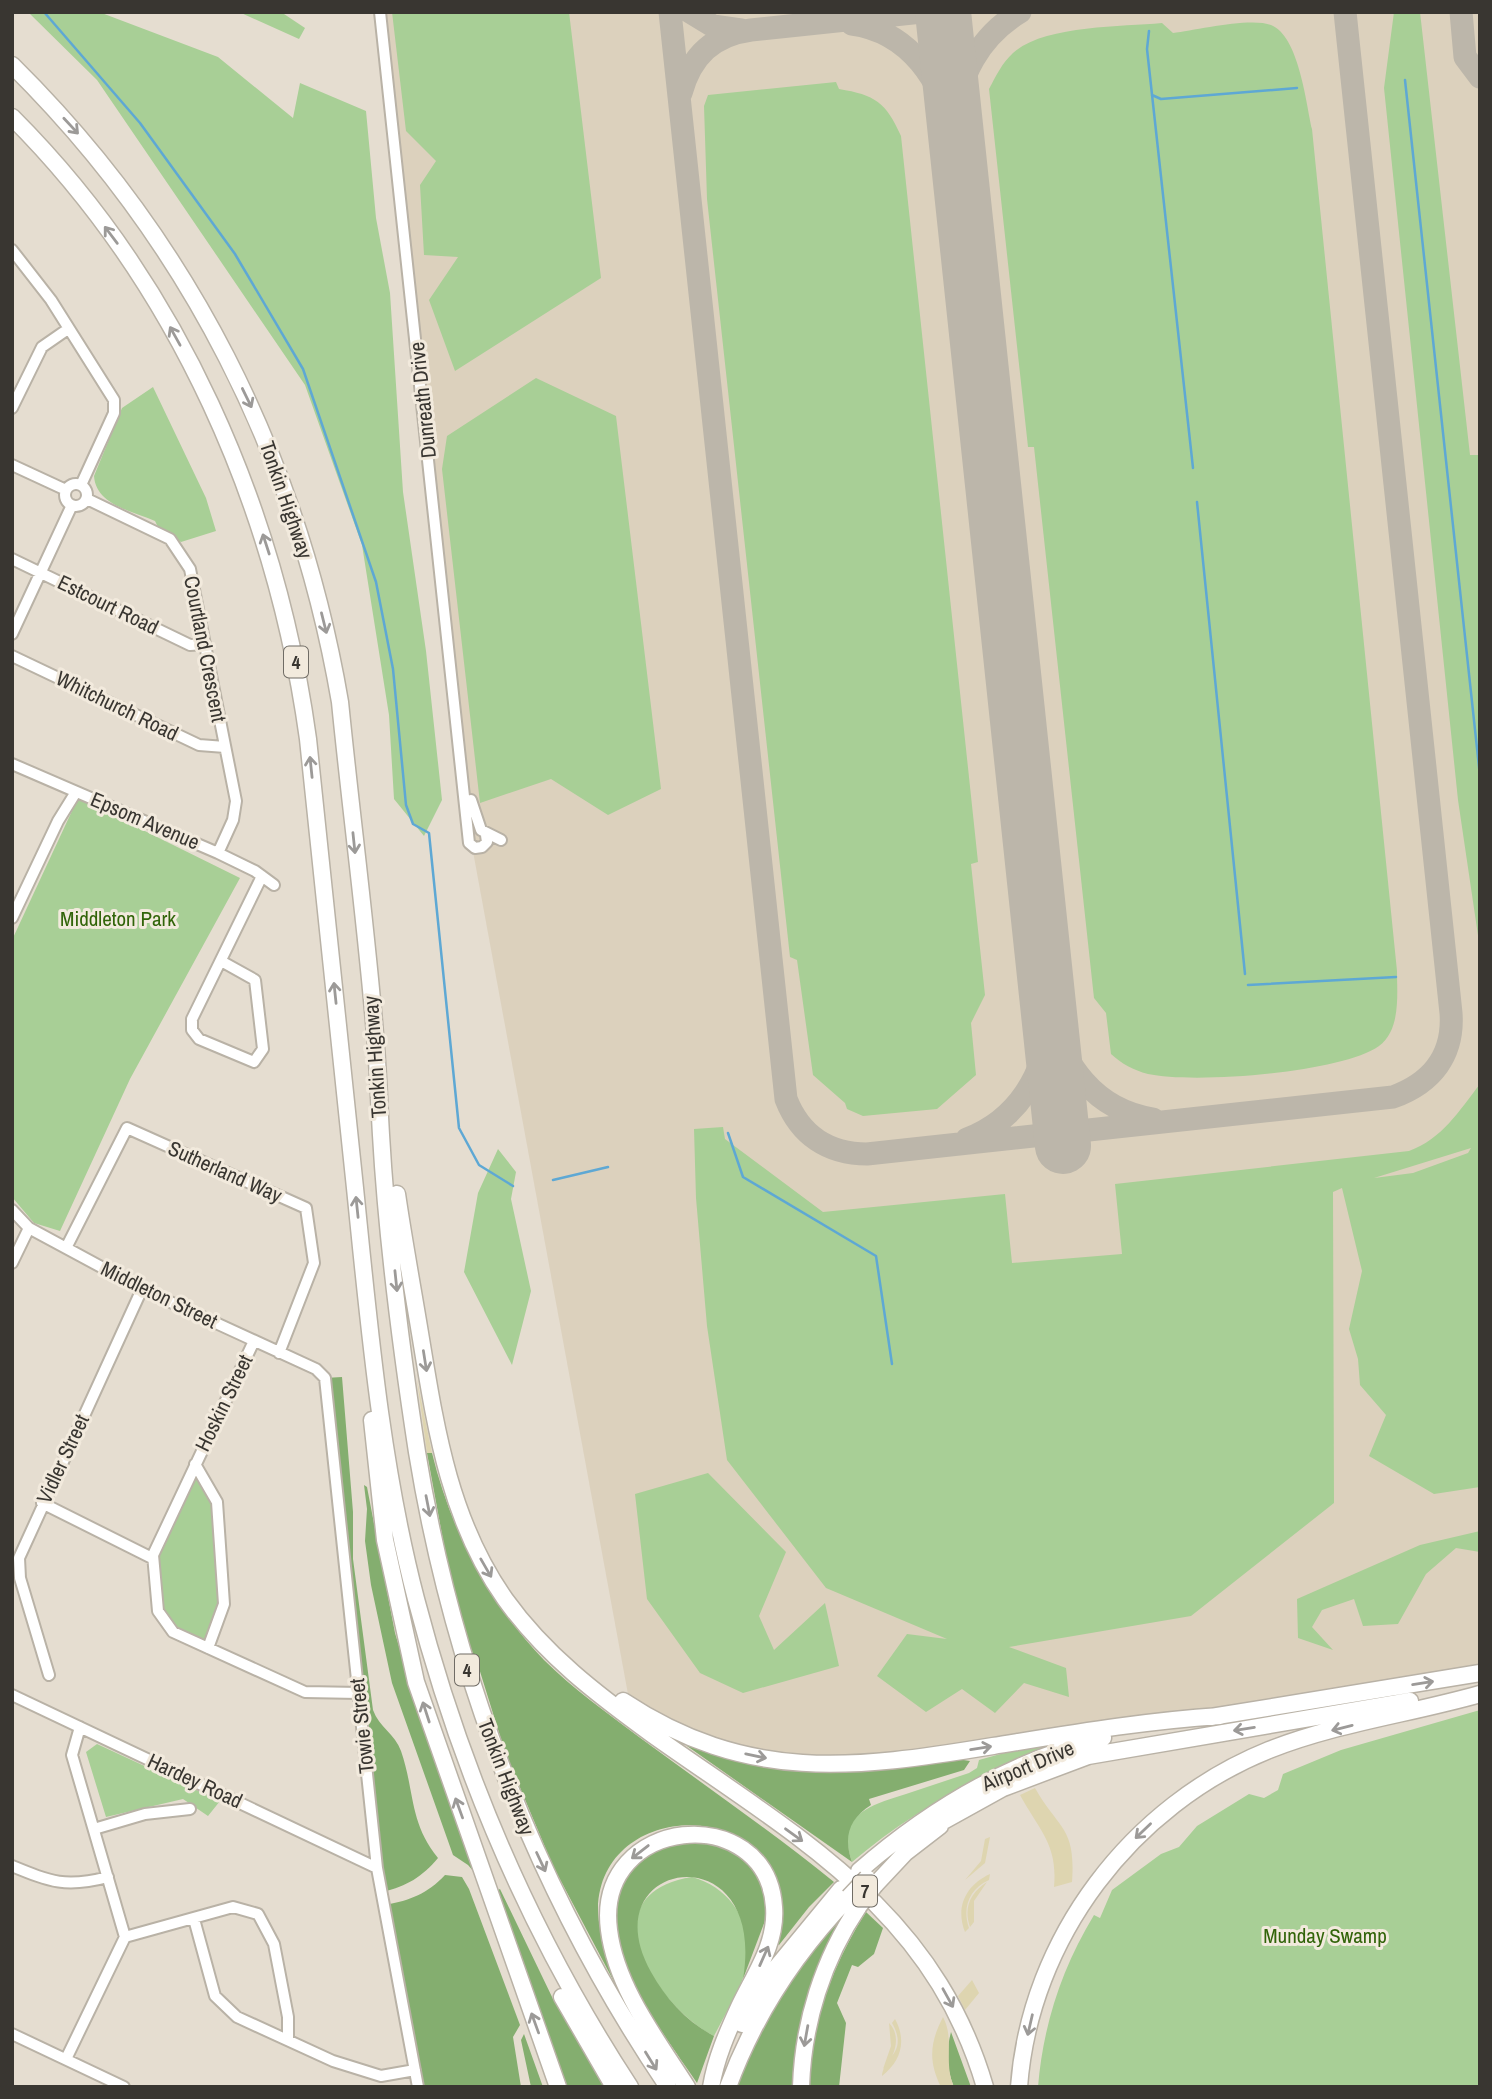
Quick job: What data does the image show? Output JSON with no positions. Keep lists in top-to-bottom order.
{
  "streets": {
    "highway": [
      "Tonkin Highway",
      "4",
      "Airport Drive",
      "7"
    ],
    "street": [
      "Dunreath Drive",
      "Estcourt Road",
      "Courtland Crescent",
      "Whitchurch Road",
      "Epsom Avenue",
      "Sutherland Way",
      "Middleton Street",
      "Hoskin Street",
      "Vidler Street",
      "Towie Street",
      "Hardey Road"
    ]
  },
  "crossings": [
    ["Estcourt Road", "Courtland Crescent"],
    ["Courtland Crescent", "Whitchurch Road"],
    ["Courtland Crescent", "Epsom Avenue"],
    ["Sutherland Way", "Middleton Street"],
    ["Middleton Street", "Hoskin Street"],
    ["Middleton Street", "Vidler Street"],
    ["Middleton Street", "Towie Street"],
    ["Towie Street", "Hardey Road"]
  ],
  "parks": ["Middleton Park", "Munday Swamp"]
}
